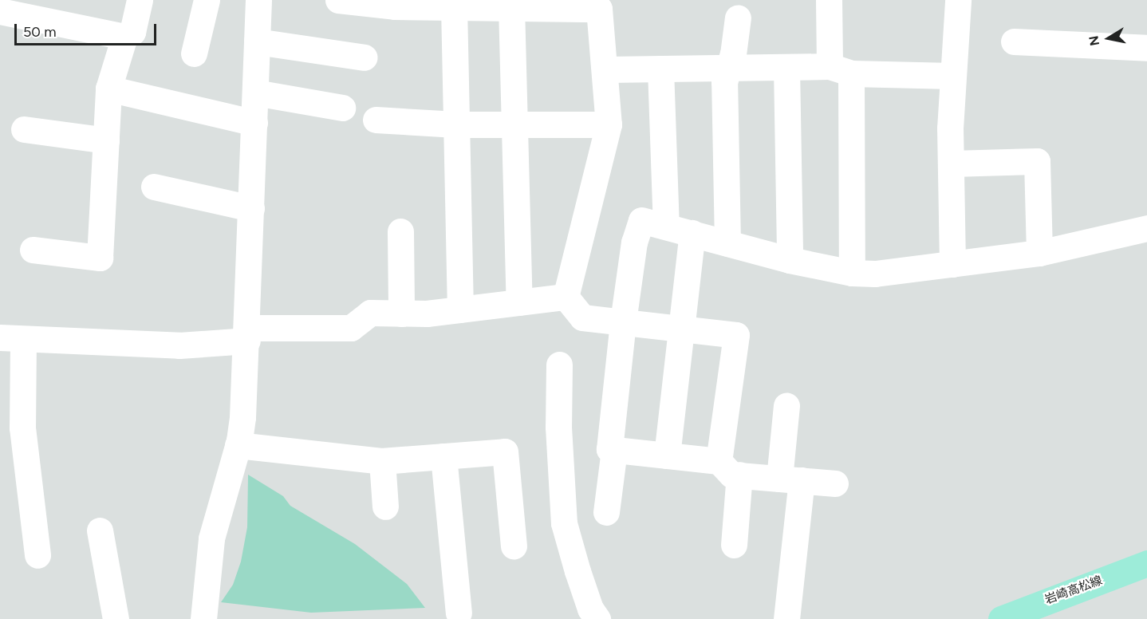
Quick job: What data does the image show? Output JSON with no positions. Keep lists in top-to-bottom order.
{
  "streets": {
    "main road": ["岩崎高松線"]
  },
  "scale_bar": "50 m",
  "north": "left"
}
